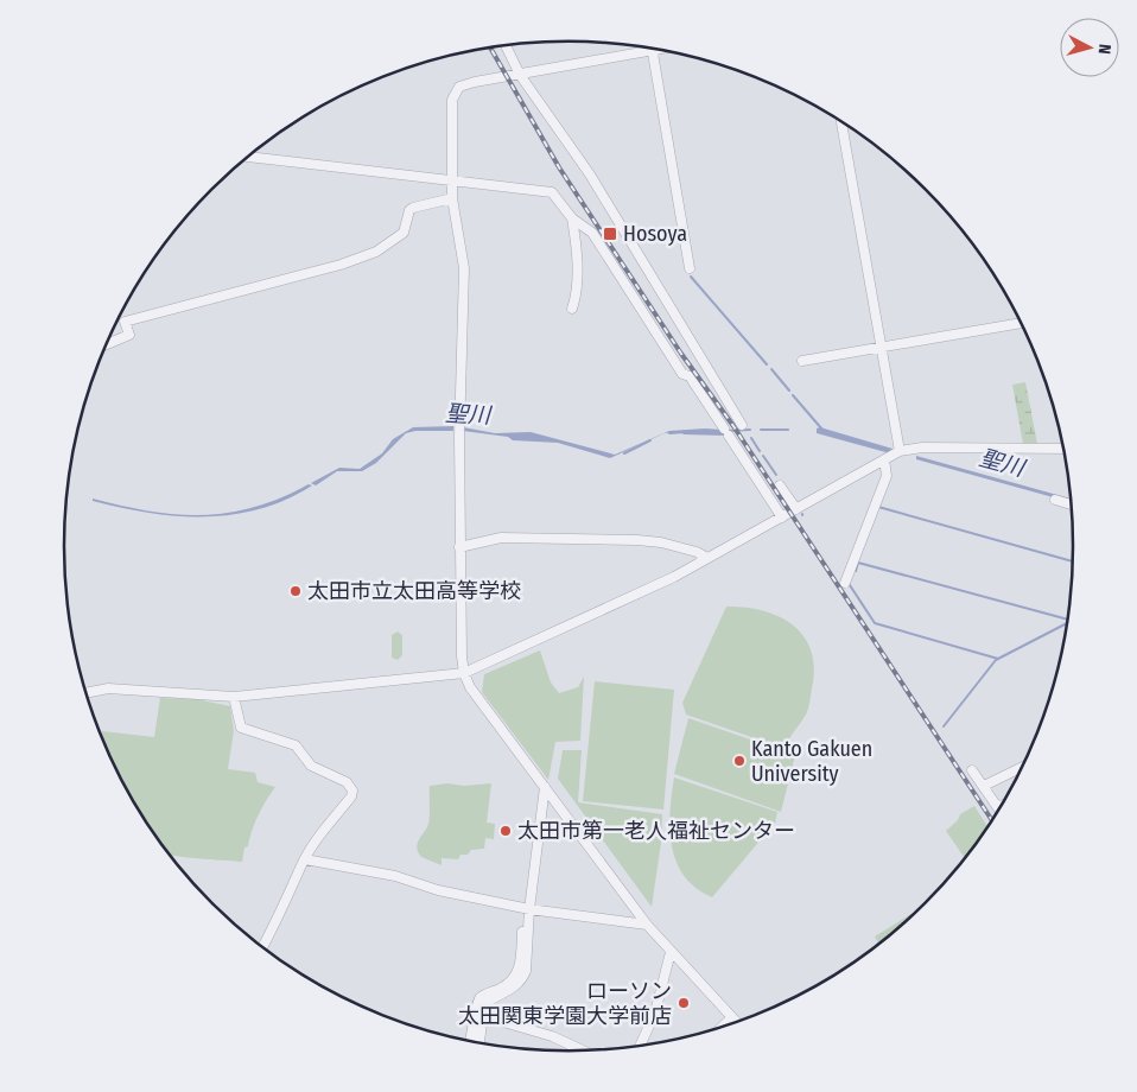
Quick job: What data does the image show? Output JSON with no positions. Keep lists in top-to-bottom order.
{
  "water": ["聖川"],
  "places": {
    "transit": ["Hosoya"],
    "other": [
      "太田市立太田高等学校",
      "Kanto Gakuen University",
      "太田市第一老人福祉センター",
      "ローソン 太田関東学園大学前店"
    ]
  },
  "north": "right"
}
